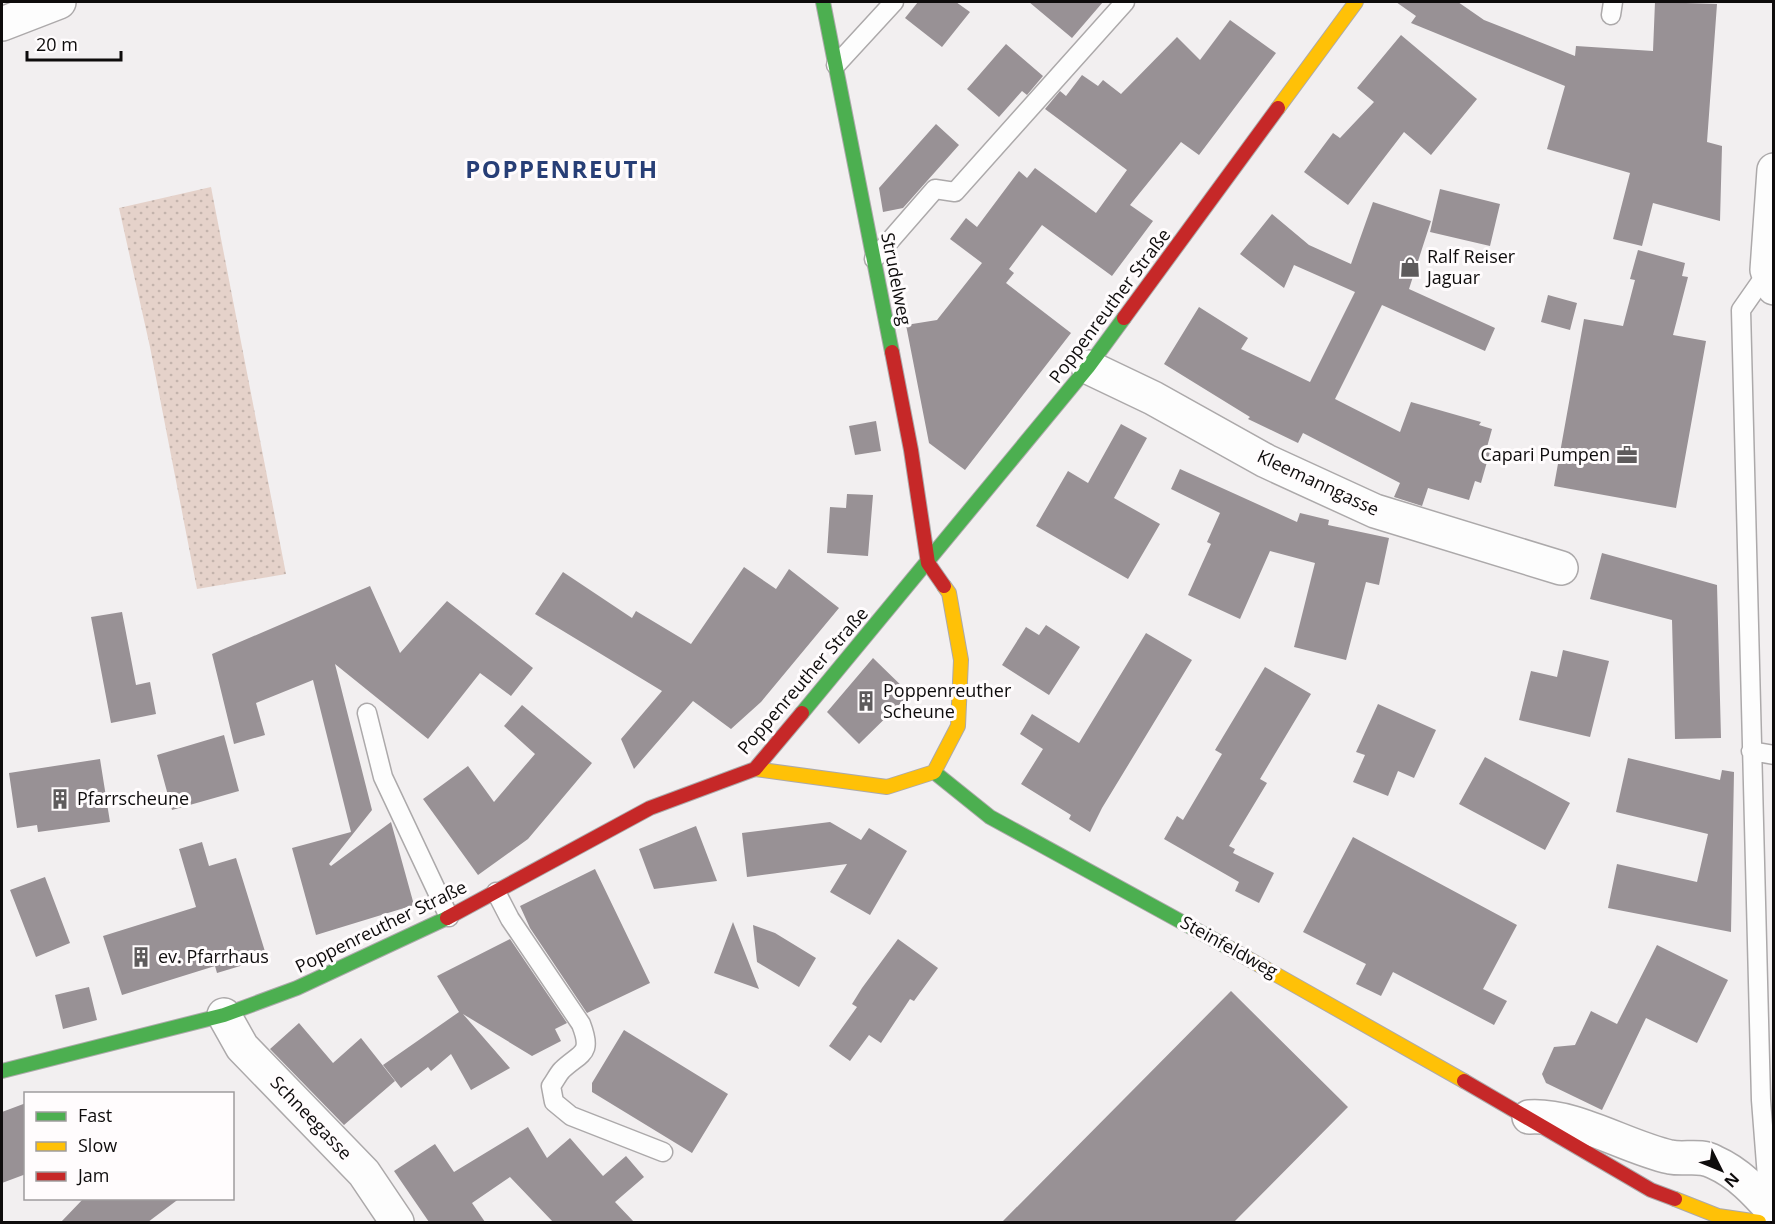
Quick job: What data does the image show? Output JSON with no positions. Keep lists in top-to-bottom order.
{
  "streets": {
    "street": [
      "Strudelweg",
      "Poppenreuther Straße",
      "Kleemanngasse",
      "Steinfeldweg",
      "Schneegasse"
    ]
  },
  "crossings": [
    ["Strudelweg", "Poppenreuther Straße"],
    ["Poppenreuther Straße", "Kleemanngasse"],
    ["Poppenreuther Straße", "Schneegasse"]
  ],
  "districts": ["POPPENREUTH"],
  "places": {
    "shop": ["Ralf Reiser Jaguar"],
    "office": ["Capari Pumpen"],
    "building": ["Poppenreuther Scheune", "Pfarrscheune", "ev. Pfarrhaus"]
  },
  "legend": ["Fast", "Slow", "Jam"],
  "scale_bar": "20 m",
  "north": "bottom right"
}
